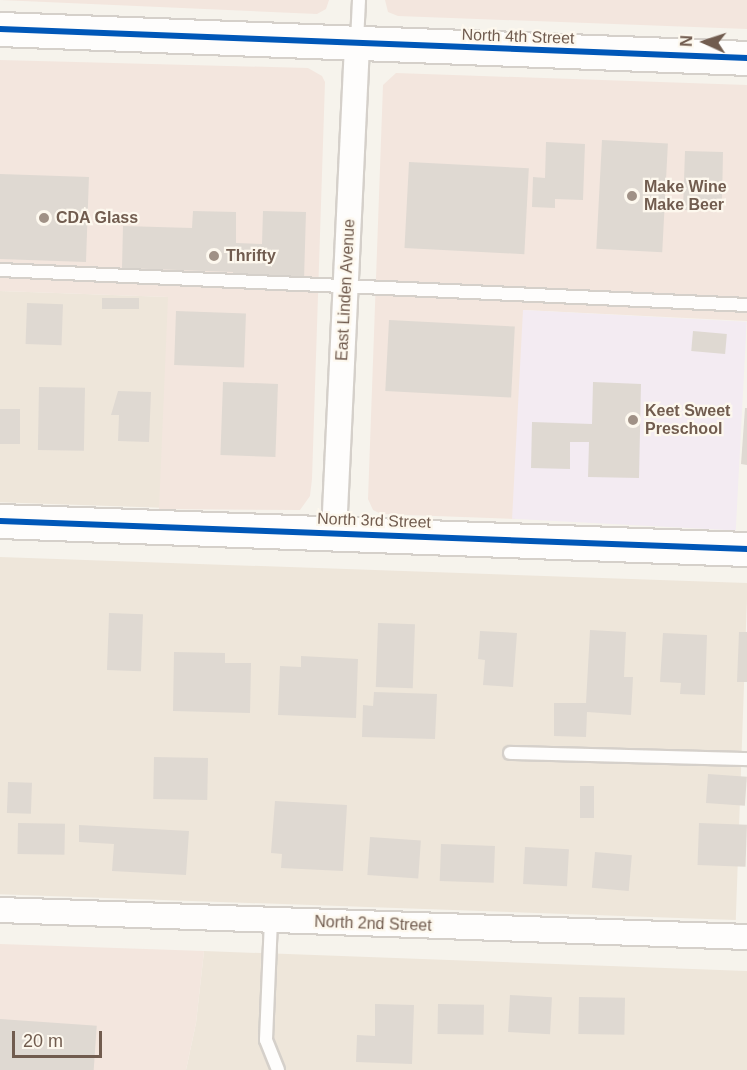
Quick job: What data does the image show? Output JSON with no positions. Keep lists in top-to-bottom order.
{
  "streets": {
    "main road": ["North 4th Street", "North 3rd Street"],
    "street": ["East Linden Avenue", "North 2nd Street"]
  },
  "crossings": [
    ["North 4th Street", "East Linden Avenue"],
    ["East Linden Avenue", "North 3rd Street"]
  ],
  "places": [
    "Make Wine Make Beer",
    "CDA Glass",
    "Thrifty",
    "Keet Sweet Preschool"
  ],
  "scale_bar": "20 m",
  "north": "left"
}
